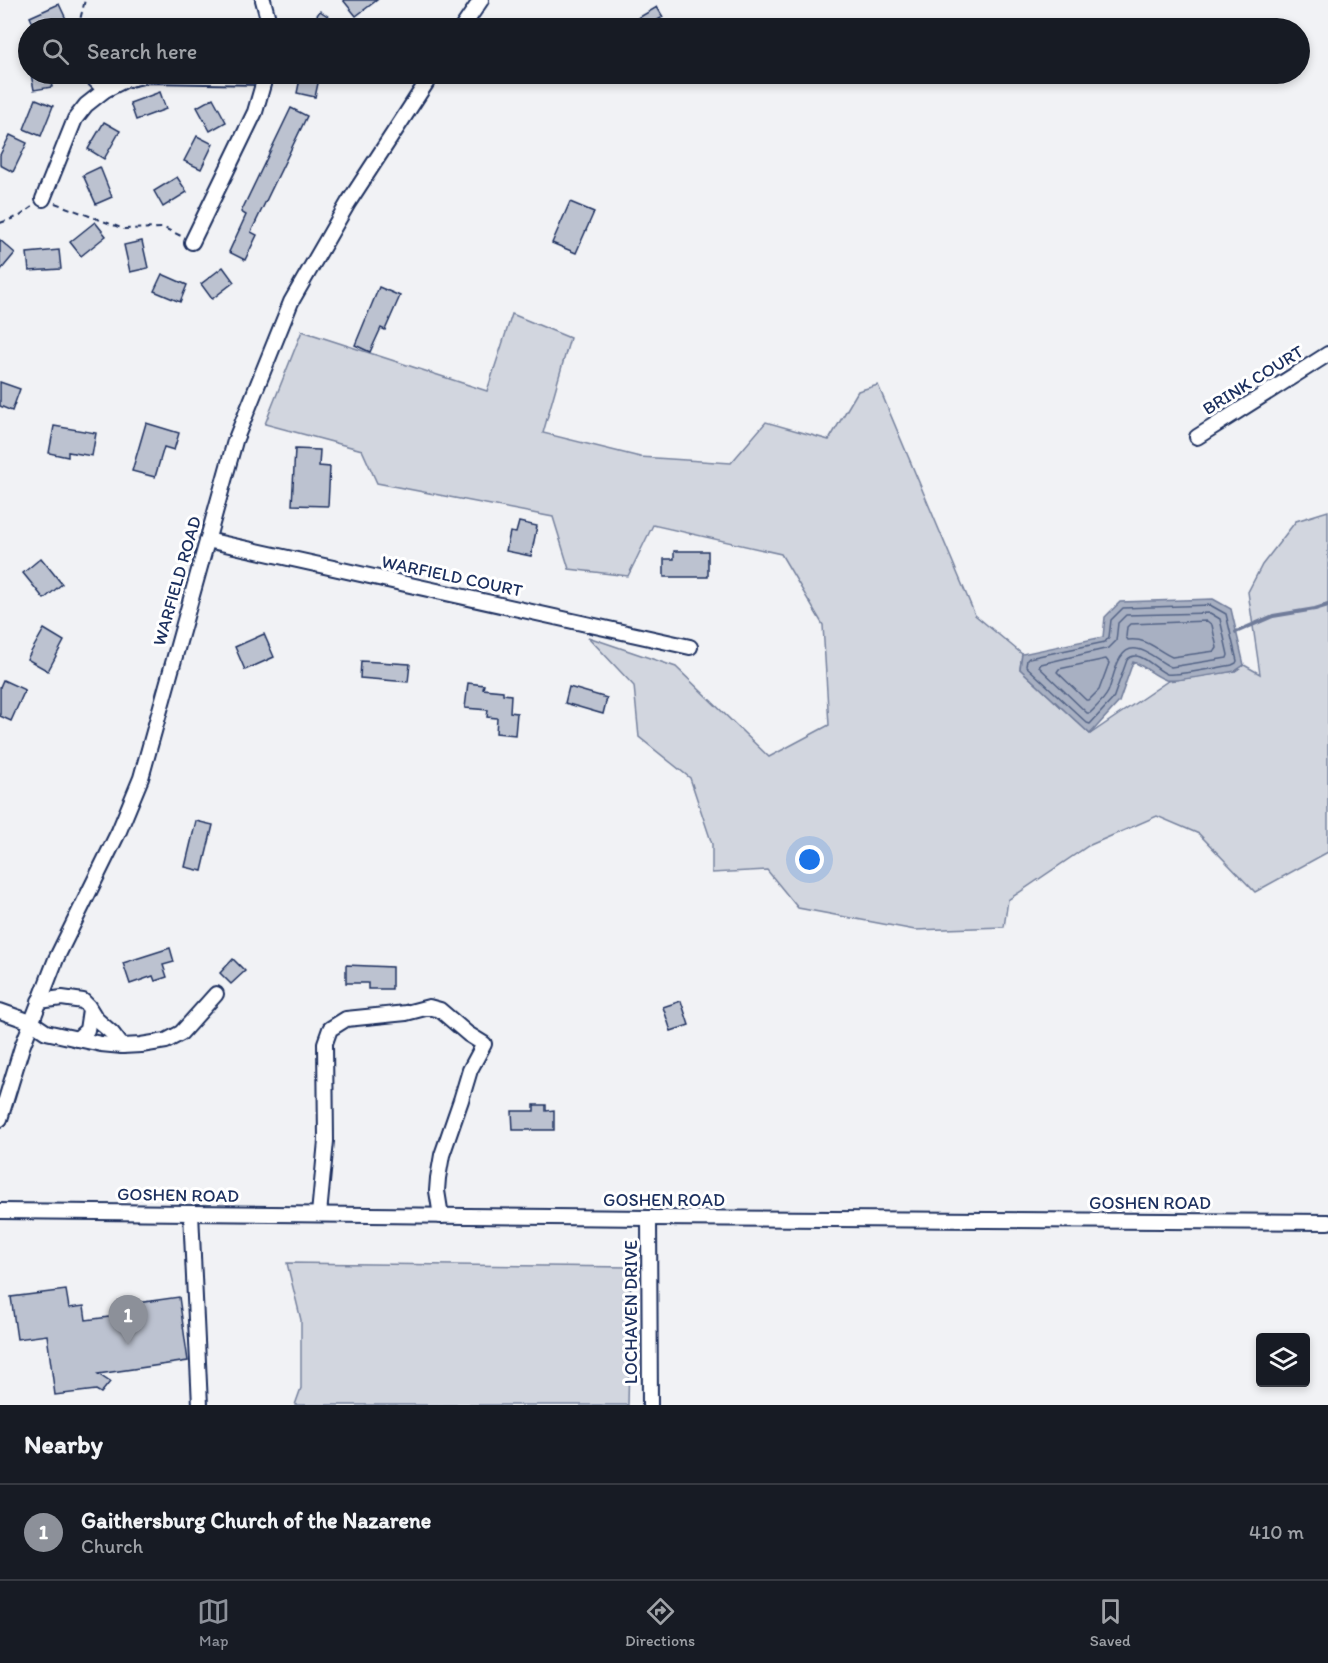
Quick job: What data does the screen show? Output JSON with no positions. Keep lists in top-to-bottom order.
{
  "streets": {
    "street": [
      "BRINK COURT",
      "WARFIELD COURT",
      "WARFIELD ROAD",
      "GOSHEN ROAD",
      "LOCHAVEN DRIVE"
    ]
  },
  "crossings": [
    ["WARFIELD COURT", "WARFIELD ROAD"],
    ["GOSHEN ROAD", "LOCHAVEN DRIVE"]
  ],
  "page": {
    "search": "Search here",
    "pins": "1",
    "heading": "Nearby",
    "list": [
      {
        "mark": "1",
        "name": "Gaithersburg Church of the Nazarene",
        "note": "Church",
        "value": "410 m"
      }
    ],
    "nav": ["Map", "Directions", "Saved"]
  }
}
